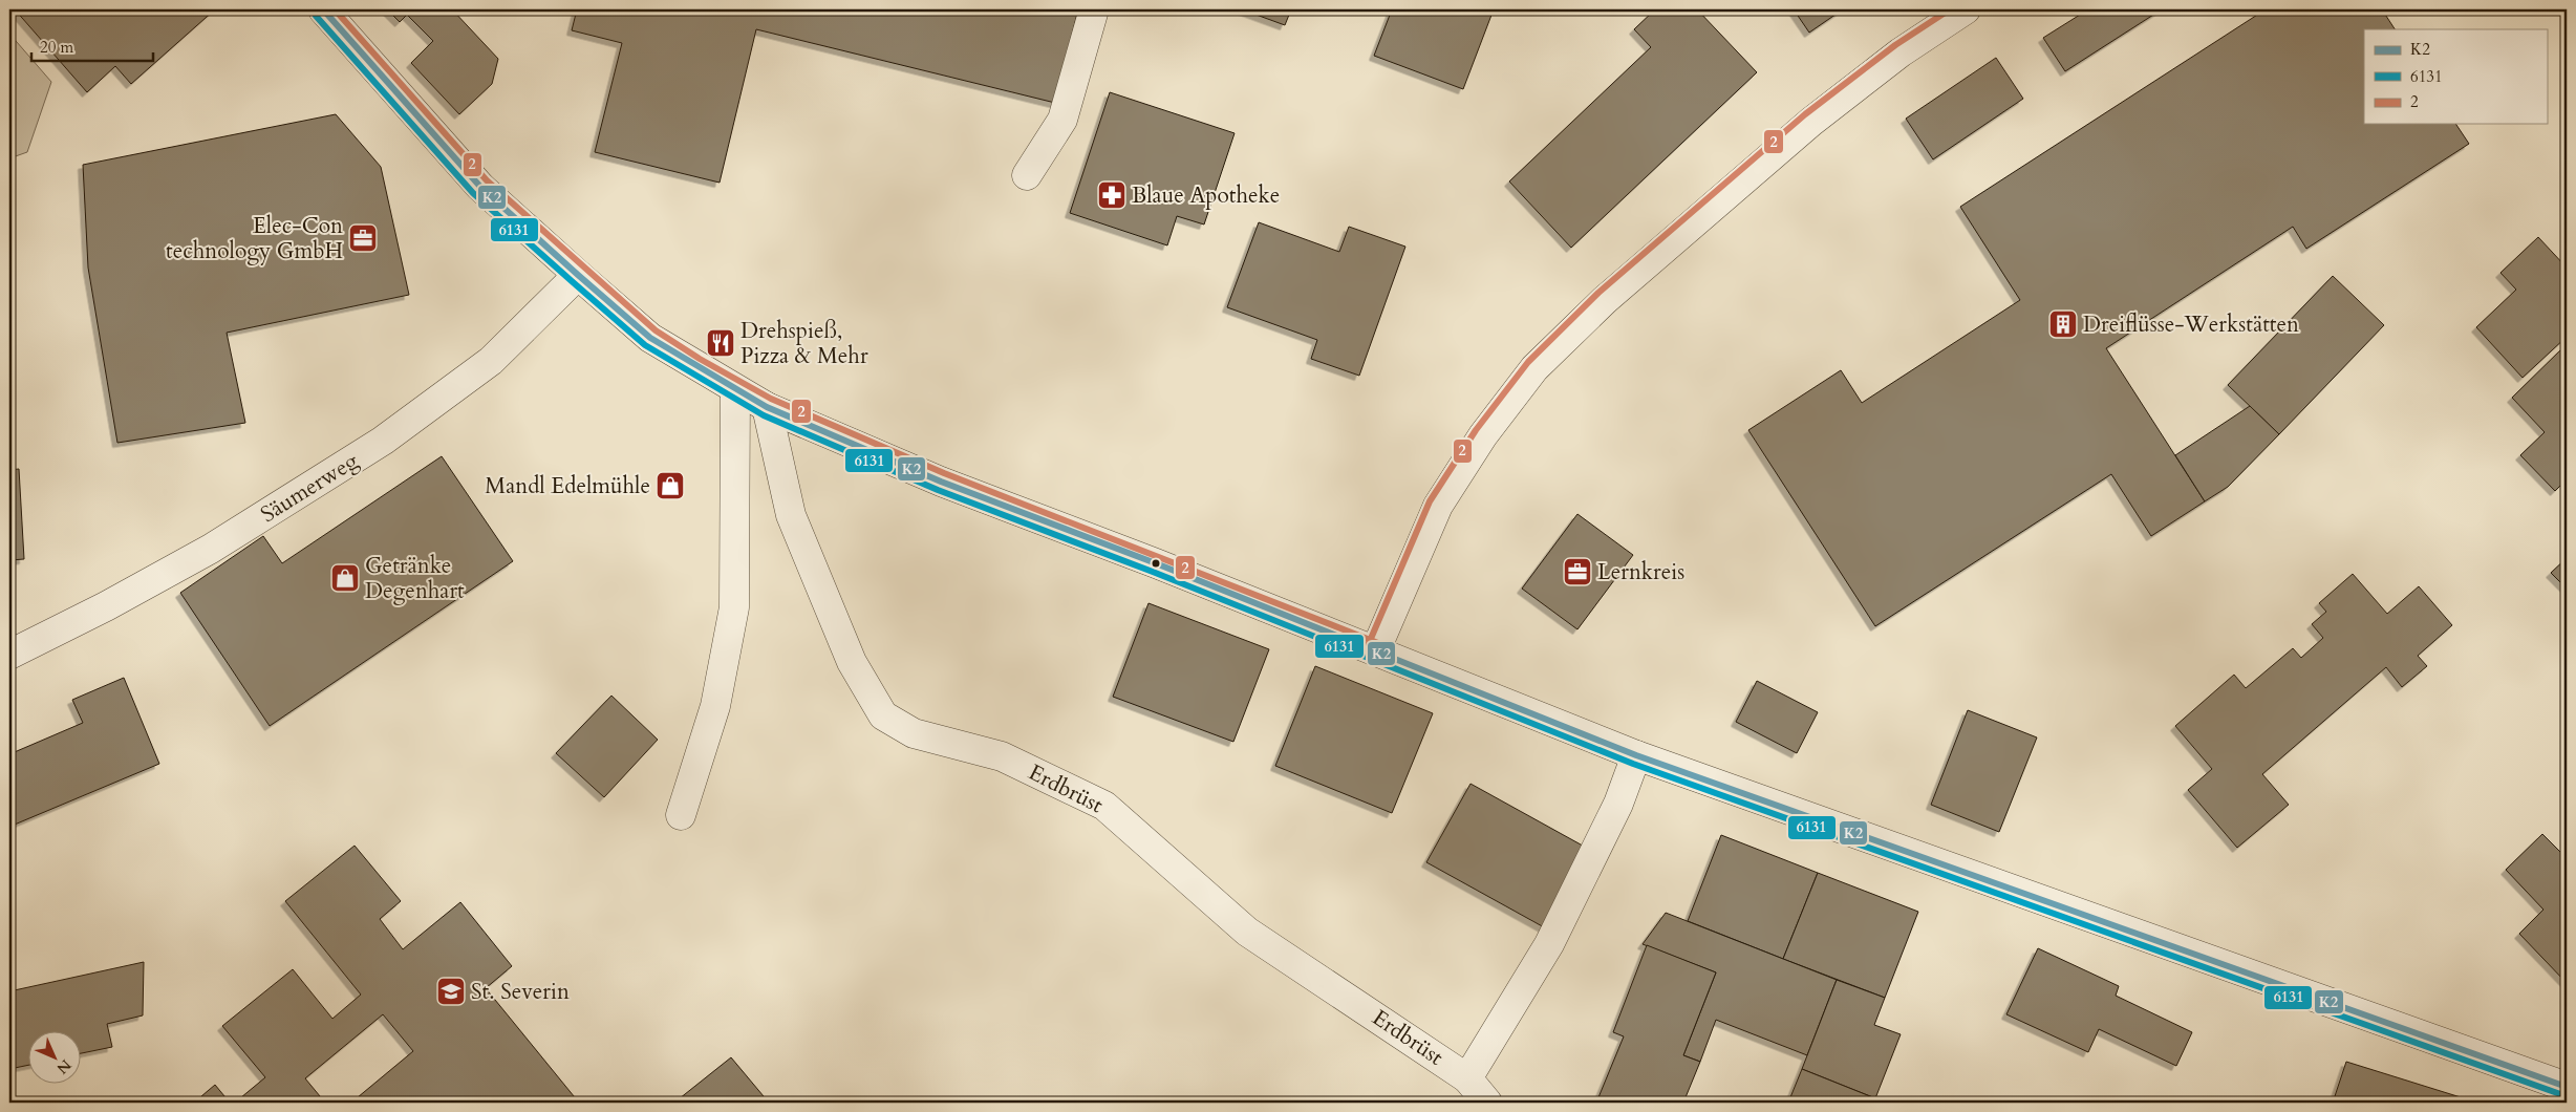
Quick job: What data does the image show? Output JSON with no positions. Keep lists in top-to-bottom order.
{
  "streets": {
    "street": ["Säumerweg", "Erdbrüst"]
  },
  "places": {
    "pharmacy": ["Blaue Apotheke"],
    "office": ["Elec-Con technology GmbH", "Lernkreis"],
    "building": ["Dreiflüsse-Werkstätten"],
    "restaurant": ["Drehspieß, Pizza & Mehr"],
    "shop": ["Mandl Edelmühle", "Getränke Degenhart"],
    "school or university": ["St. Severin"]
  },
  "lines": ["transit line K2", "transit line 2", "transit line 6131"],
  "legend": ["K2", "6131", "2"],
  "scale_bar": "20 m",
  "north": "bottom right"
}
